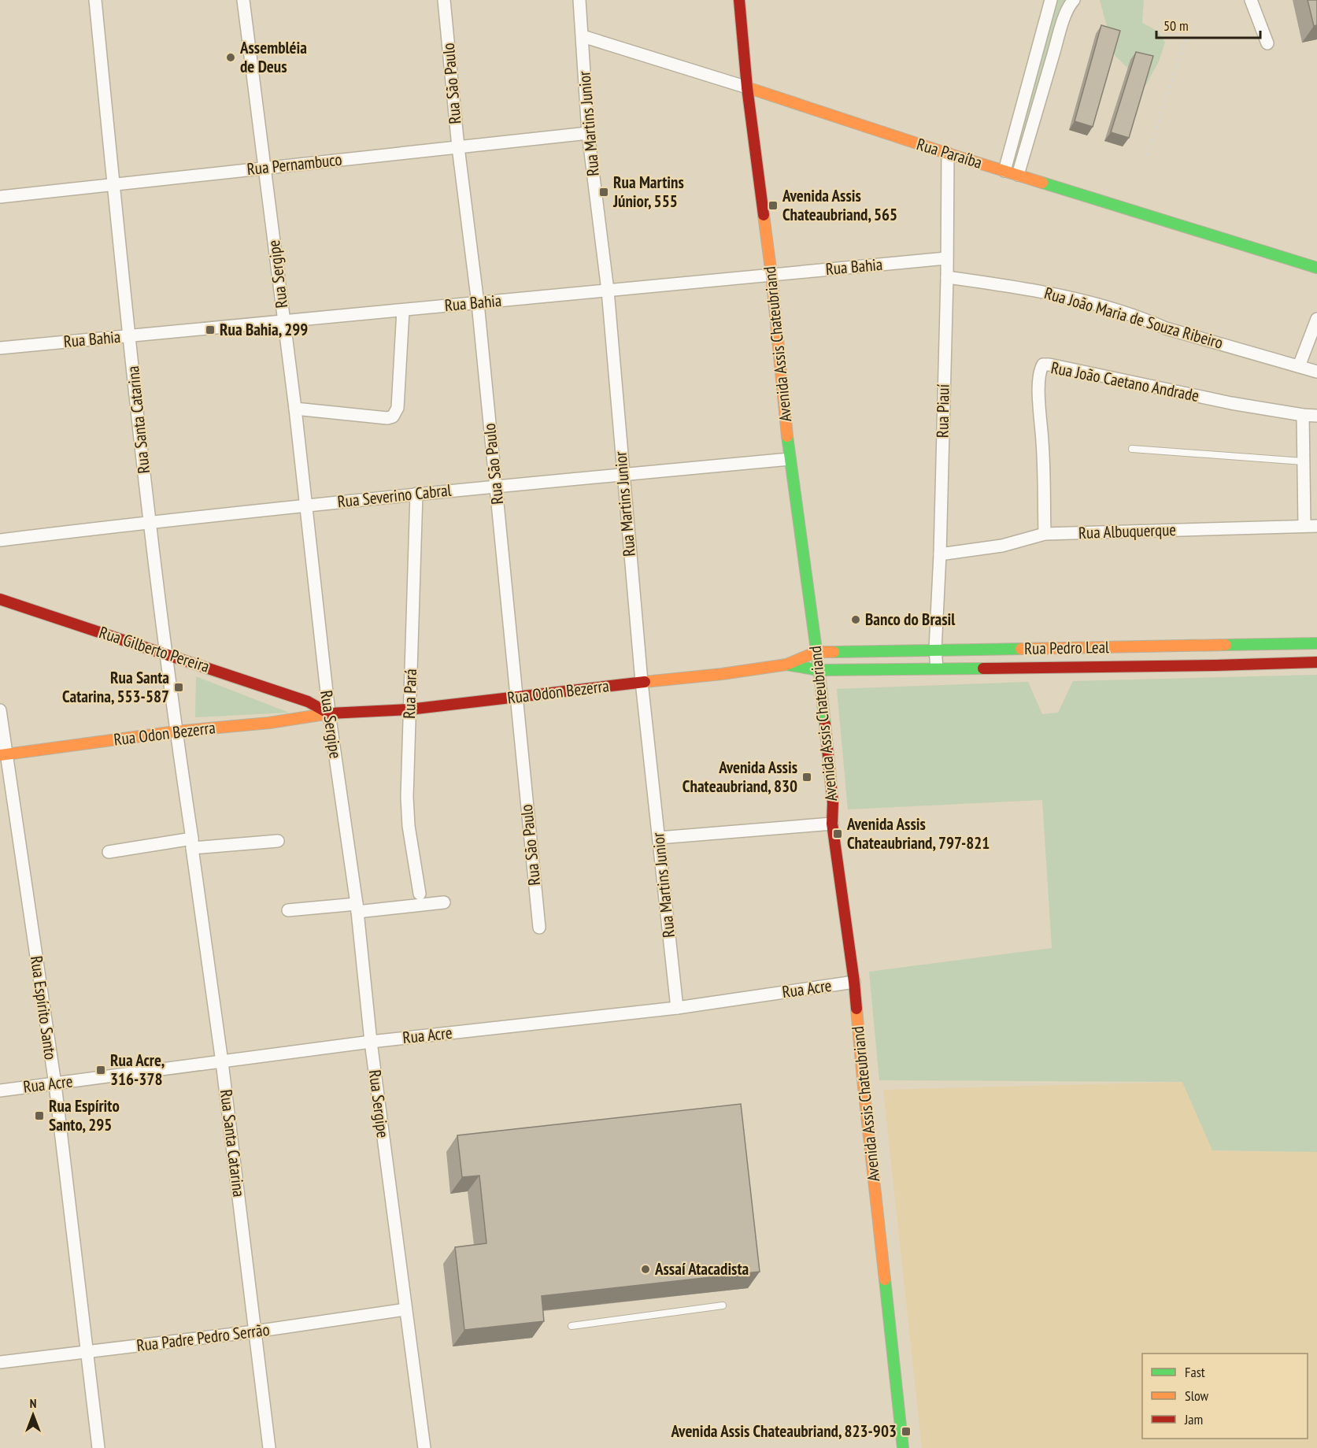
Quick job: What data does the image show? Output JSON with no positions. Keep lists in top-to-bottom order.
{
  "streets": {
    "main road": [
      "Rua Paraíba",
      "Avenida Assis Chateubriand",
      "Rua Pedro Leal",
      "Rua Gilberto Pereira",
      "Rua Odon Bezerra"
    ],
    "street": [
      "Rua São Paulo",
      "Rua Martins Junior",
      "Rua Pernambuco",
      "Rua Bahia",
      "Rua Sergipe",
      "Rua João Maria de Souza Ribeiro",
      "Rua João Caetano Andrade",
      "Rua Piauí",
      "Rua Santa Catarina",
      "Rua Severino Cabral",
      "Rua Albuquerque",
      "Rua Pará",
      "Rua Acre",
      "Rua Espírito Santo",
      "Rua Padre Pedro Serrão"
    ]
  },
  "crossings": [
    ["Rua São Paulo", "Rua Pernambuco"],
    ["Rua São Paulo", "Rua Bahia"],
    ["Rua São Paulo", "Rua Severino Cabral"],
    ["Rua São Paulo", "Rua Odon Bezerra"],
    ["Rua Martins Junior", "Rua Paraíba"],
    ["Rua Martins Junior", "Rua Pernambuco"],
    ["Rua Martins Junior", "Rua Bahia"],
    ["Rua Martins Junior", "Rua Severino Cabral"],
    ["Rua Martins Junior", "Rua Odon Bezerra"],
    ["Rua Martins Junior", "Rua Acre"],
    ["Rua Paraíba", "Avenida Assis Chateubriand"],
    ["Rua Paraíba", "Rua Piauí"],
    ["Rua Pernambuco", "Rua Sergipe"],
    ["Rua Pernambuco", "Rua Santa Catarina"],
    ["Rua Bahia", "Rua Sergipe"],
    ["Rua Bahia", "Avenida Assis Chateubriand"],
    ["Rua Bahia", "Rua Piauí"],
    ["Rua Bahia", "Rua Santa Catarina"],
    ["Rua Sergipe", "Rua Severino Cabral"],
    ["Rua Sergipe", "Rua Gilberto Pereira"],
    ["Rua Sergipe", "Rua Odon Bezerra"],
    ["Rua Sergipe", "Rua Acre"],
    ["Rua Sergipe", "Rua Padre Pedro Serrão"],
    ["Rua João Maria de Souza Ribeiro", "Rua Piauí"],
    ["Avenida Assis Chateubriand", "Rua Severino Cabral"],
    ["Avenida Assis Chateubriand", "Rua Pedro Leal"],
    ["Avenida Assis Chateubriand", "Rua Odon Bezerra"],
    ["Avenida Assis Chateubriand", "Rua Acre"],
    ["Rua João Caetano Andrade", "Rua Albuquerque"],
    ["Rua Piauí", "Rua Albuquerque"],
    ["Rua Piauí", "Rua Pedro Leal"],
    ["Rua Santa Catarina", "Rua Severino Cabral"],
    ["Rua Santa Catarina", "Rua Gilberto Pereira"],
    ["Rua Santa Catarina", "Rua Odon Bezerra"],
    ["Rua Santa Catarina", "Rua Acre"],
    ["Rua Santa Catarina", "Rua Padre Pedro Serrão"],
    ["Rua Severino Cabral", "Rua Pará"],
    ["Rua Pedro Leal", "Rua Odon Bezerra"],
    ["Rua Gilberto Pereira", "Rua Odon Bezerra"],
    ["Rua Odon Bezerra", "Rua Pará"],
    ["Rua Odon Bezerra", "Rua Espírito Santo"],
    ["Rua Acre", "Rua Espírito Santo"],
    ["Rua Espírito Santo", "Rua Padre Pedro Serrão"]
  ],
  "places": {
    "other": ["Assembléia de Deus", "Banco do Brasil", "Assaí Atacadista"],
    "transit": [
      "Rua Martins Júnior, 555",
      "Avenida Assis Chateaubriand, 565",
      "Rua Bahia, 299",
      "Rua Santa Catarina, 553-587",
      "Avenida Assis Chateaubriand, 830",
      "Avenida Assis Chateaubriand, 797-821",
      "Rua Acre, 316-378",
      "Rua Espírito Santo, 295",
      "Avenida Assis Chateaubriand, 823-903"
    ]
  },
  "legend": ["Fast", "Slow", "Jam"],
  "scale_bar": "50 m",
  "north": "top"
}
